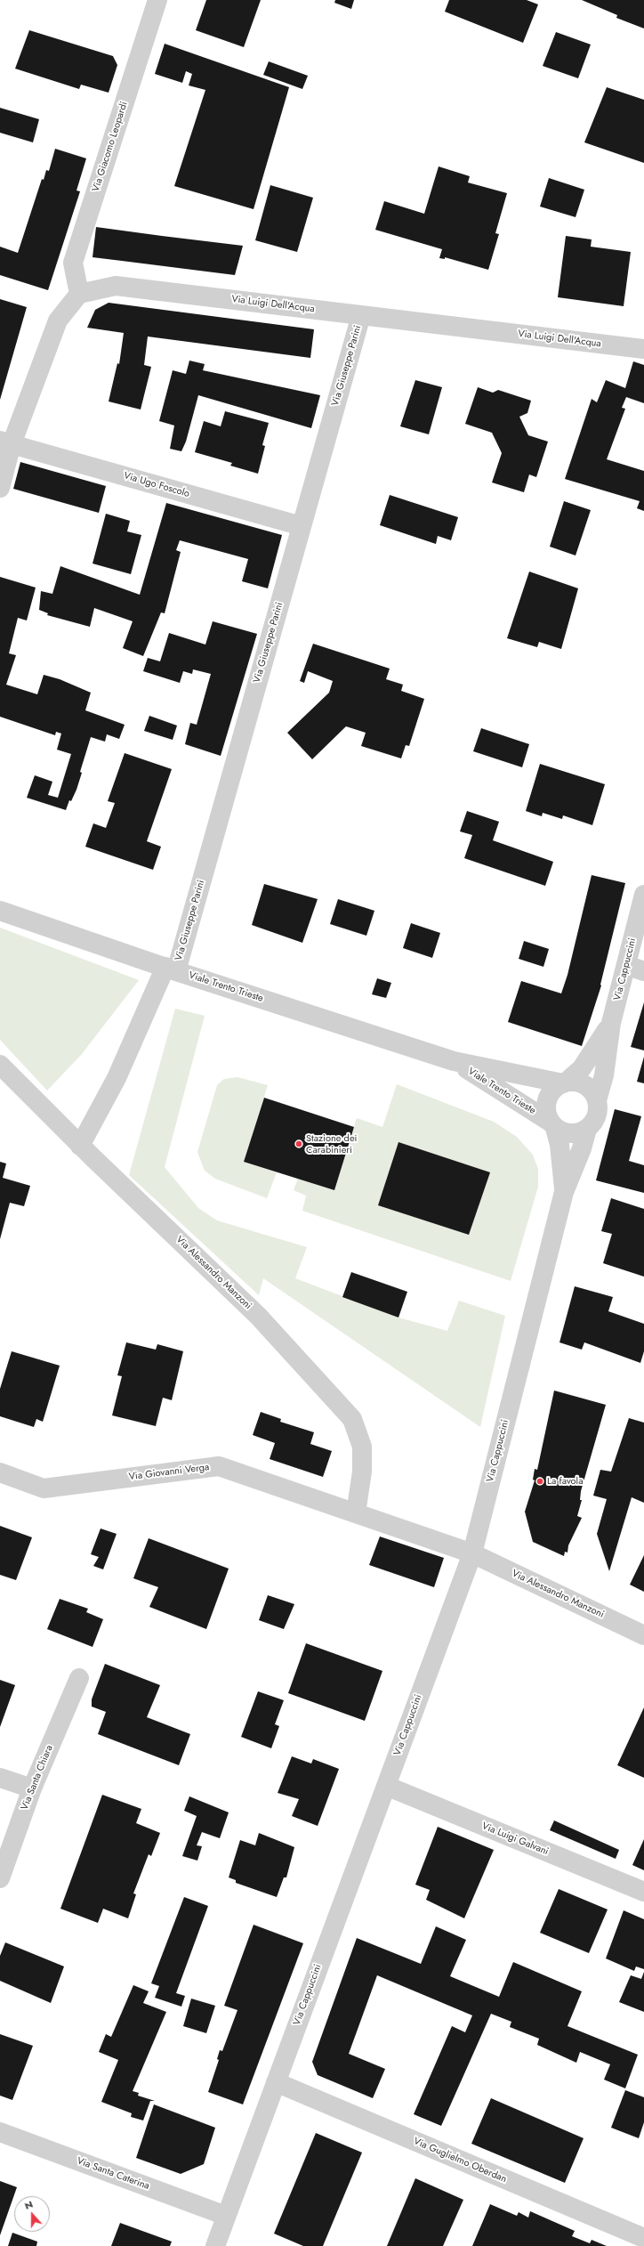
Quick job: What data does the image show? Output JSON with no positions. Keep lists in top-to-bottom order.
{
  "streets": {
    "street": [
      "Via Giacomo Leopardi",
      "Via Luigi Dell'Acqua",
      "Via Giuseppe Parini",
      "Via Ugo Foscolo",
      "Via Cappuccini",
      "Viale Trento Trieste",
      "Via Alessandro Manzoni",
      "Via Giovanni Verga",
      "Via Santa Chiara",
      "Via Luigi Galvani",
      "Via Guglielmo Oberdan",
      "Via Santa Caterina"
    ]
  },
  "crossings": [
    ["Via Giacomo Leopardi", "Via Luigi Dell'Acqua"],
    ["Via Luigi Dell'Acqua", "Via Giuseppe Parini"],
    ["Via Giuseppe Parini", "Via Ugo Foscolo"],
    ["Via Giuseppe Parini", "Viale Trento Trieste"],
    ["Via Giuseppe Parini", "Via Alessandro Manzoni"],
    ["Via Cappuccini", "Viale Trento Trieste"],
    ["Via Cappuccini", "Via Alessandro Manzoni"],
    ["Via Cappuccini", "Via Giovanni Verga"],
    ["Via Cappuccini", "Via Luigi Galvani"],
    ["Via Cappuccini", "Via Guglielmo Oberdan"],
    ["Via Cappuccini", "Via Santa Caterina"],
    ["Via Alessandro Manzoni", "Via Giovanni Verga"]
  ],
  "places": ["Stazione dei Carabinieri", "La favola"],
  "north": "top"
}
